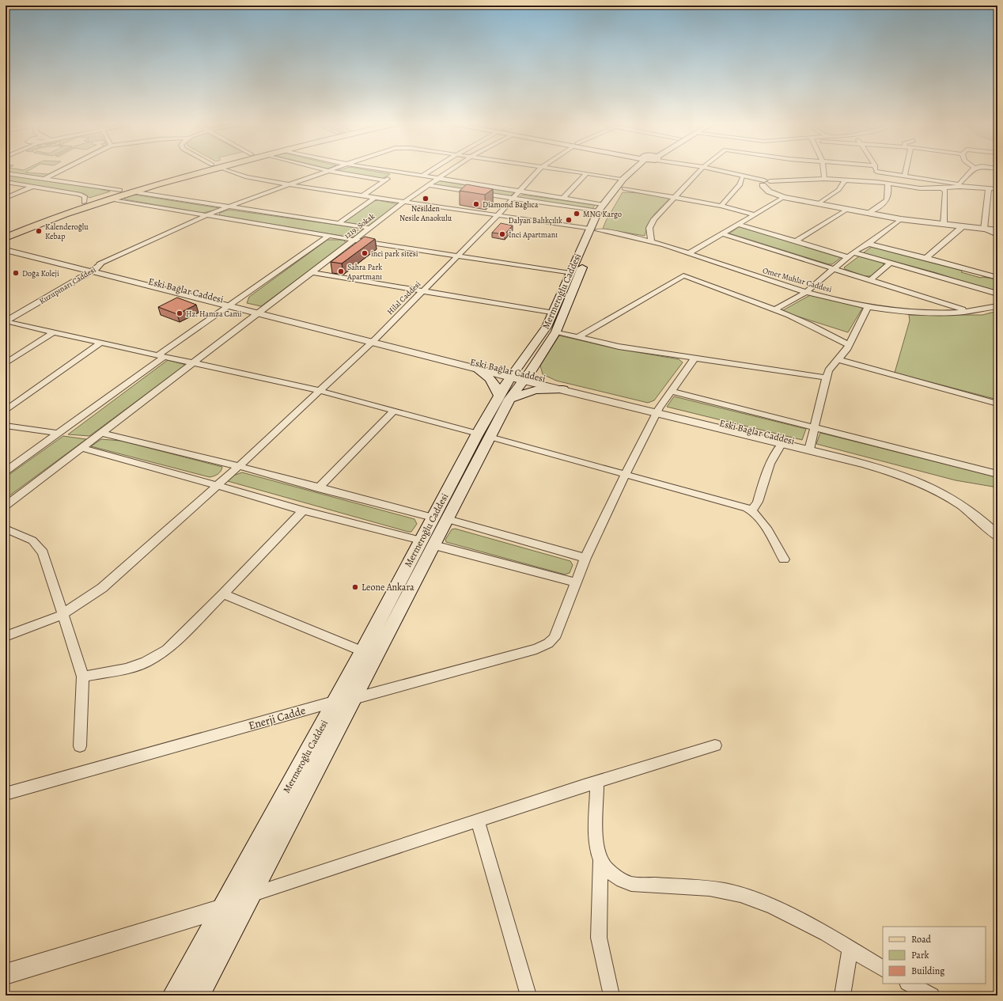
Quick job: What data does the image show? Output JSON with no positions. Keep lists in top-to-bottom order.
{
  "streets": {
    "main road": ["Mermeroğlu Caddesi"],
    "street": [
      "1219. Sokak",
      "Omer Muhlar Caddesi",
      "Kuzupınarı Caddesi",
      "Eski Bağlar Caddesi",
      "Hilal Caddesi",
      "Enerji Cadde"
    ]
  },
  "crossings": [
    ["1219. Sokak", "Omer Muhlar Caddesi"],
    ["1219. Sokak", "Eski Bağlar Caddesi"],
    ["Omer Muhlar Caddesi", "Mermeroğlu Caddesi"],
    ["Omer Muhlar Caddesi", "Hilal Caddesi"],
    ["Kuzupınarı Caddesi", "Eski Bağlar Caddesi"],
    ["Eski Bağlar Caddesi", "Mermeroğlu Caddesi"],
    ["Eski Bağlar Caddesi", "Hilal Caddesi"],
    ["Mermeroğlu Caddesi", "Enerji Cadde"]
  ],
  "places": [
    "Nesilden Nesile Anaokulu",
    "Diamond Bağlıca",
    "MNG Kargo",
    "Dalyan Balıkçılık",
    "Kalenderoğlu Kebap",
    "İnci Apartmanı",
    "inci park sitesi",
    "Sahra Park Apartmanı",
    "Doğa Koleji",
    "Hz. Hamza Cami",
    "Leone Ankara"
  ],
  "legend": ["Road", "Park", "Building"]
}
